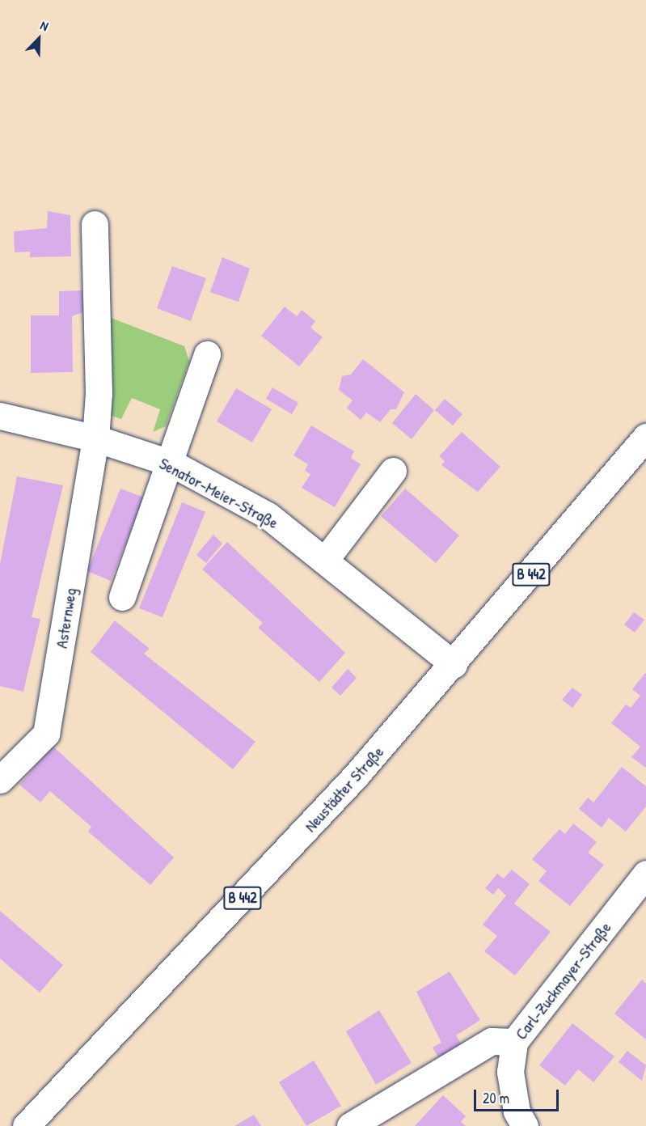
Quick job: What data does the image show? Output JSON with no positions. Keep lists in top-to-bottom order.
{
  "streets": {
    "street": [
      "Senator-Meier-Straße",
      "B 442",
      "Asternweg",
      "Neustädter Straße",
      "Carl-Zuckmayer-Straße"
    ]
  },
  "crossings": [
    ["Senator-Meier-Straße", "Asternweg"],
    ["Senator-Meier-Straße", "Neustädter Straße"]
  ],
  "scale_bar": "20 m",
  "north": "top right"
}
